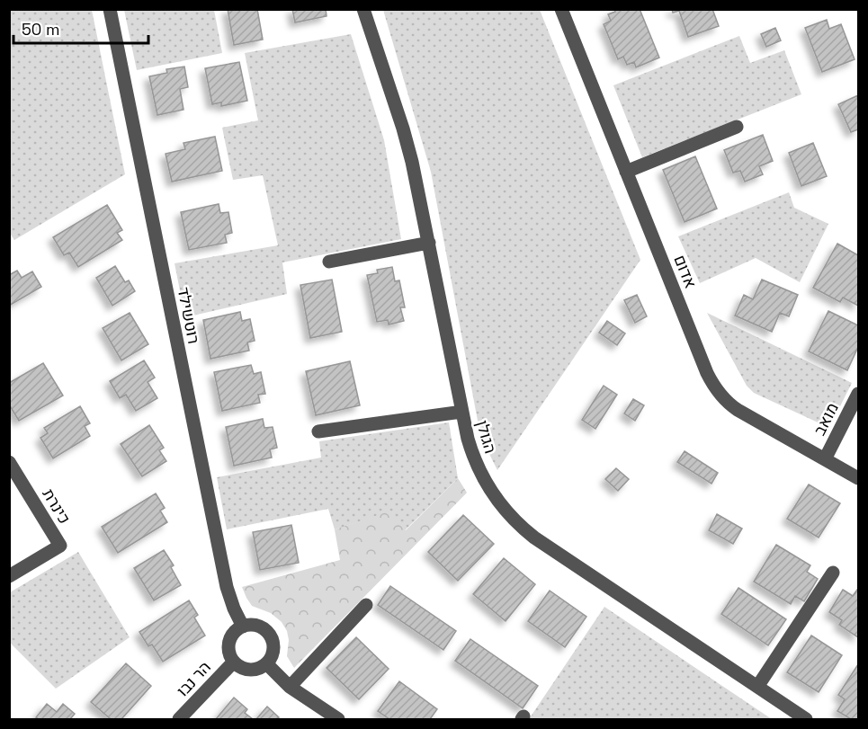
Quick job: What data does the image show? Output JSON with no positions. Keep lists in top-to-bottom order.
{
  "streets": {
    "street": [
      "אדום",
      "רוטשילד",
      "מואב",
      "הגולן",
      "כינרת",
      "הר נבו"
    ]
  },
  "crossings": [
    ["אדום", "מואב"],
    ["רוטשילד", "הר נבו"]
  ],
  "scale_bar": "50 m"
}
